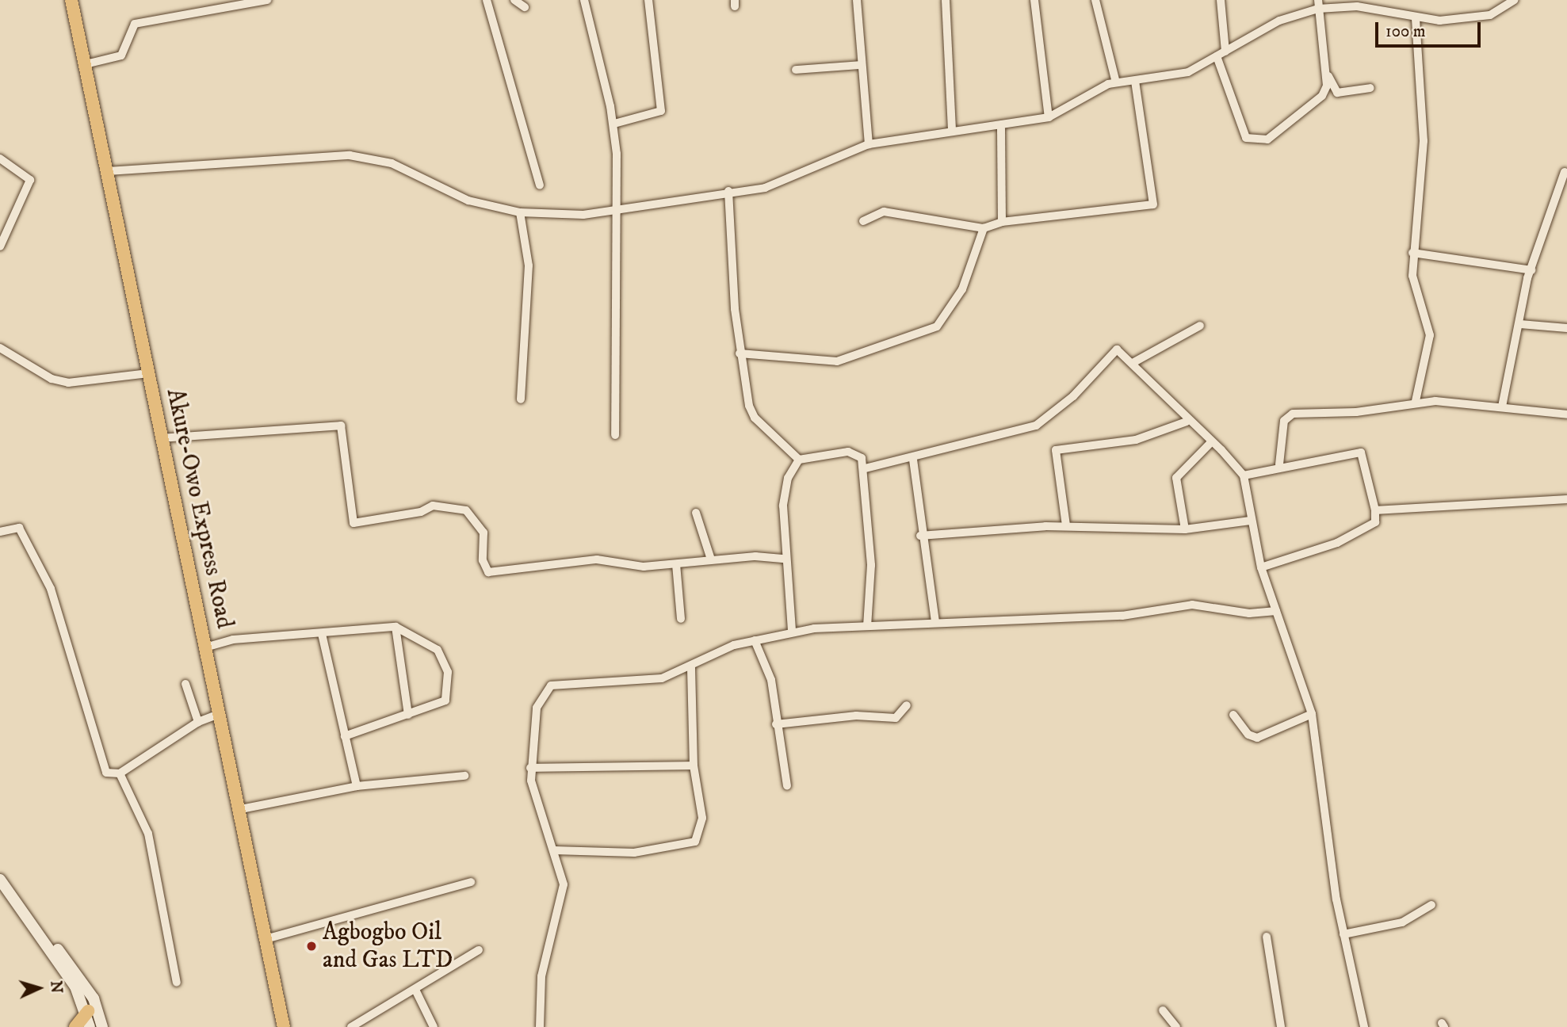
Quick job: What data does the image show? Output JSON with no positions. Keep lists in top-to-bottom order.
{
  "streets": {
    "main road": ["Akure-Owo Express Road"]
  },
  "places": ["Agbogbo Oil and Gas LTD"],
  "scale_bar": "100 m",
  "north": "right"
}
